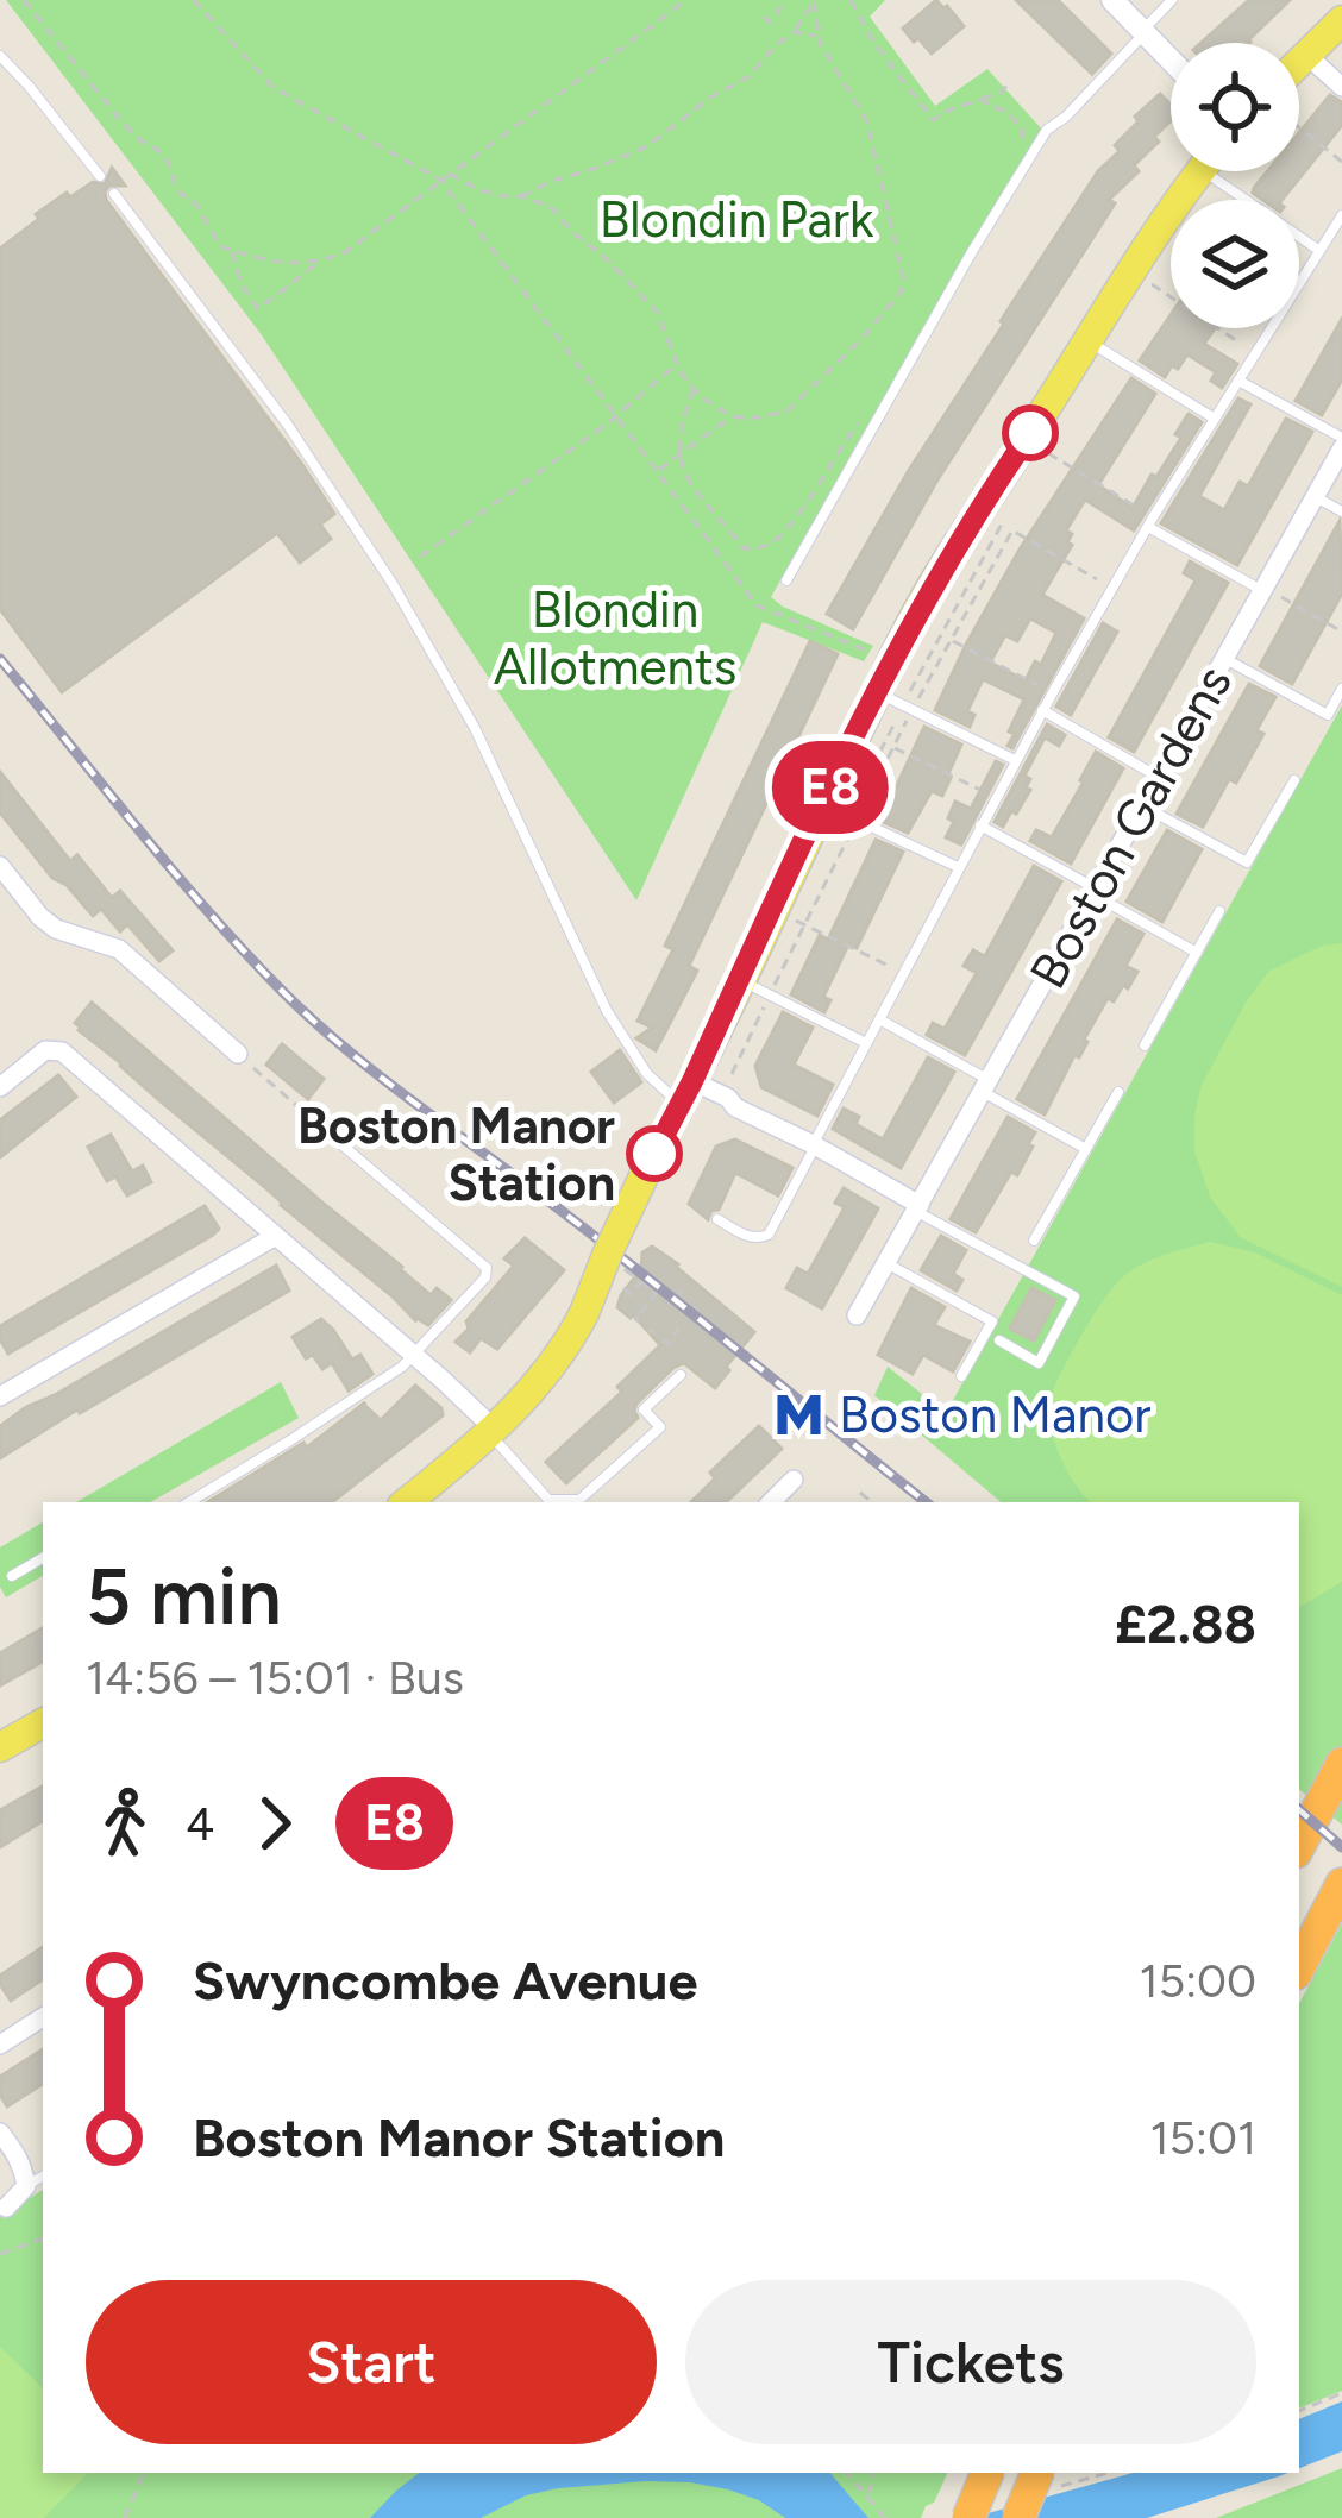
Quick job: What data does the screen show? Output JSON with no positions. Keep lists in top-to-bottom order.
{
  "streets": {
    "street": ["Boston Gardens"]
  },
  "parks": ["Blondin Park", "Blondin Allotments"],
  "places": {
    "other": ["Boston Manor Station"],
    "metro station": ["Boston Manor"]
  },
  "lines": ["bus line E8"],
  "page": {
    "on_map": "E8",
    "heading": ["5 min", "14:56 – 15:01 · Bus", "£2.88"],
    "legs": ["4", "E8"],
    "list": [
      {
        "name": "Swyncombe Avenue",
        "value": "15:00"
      },
      {
        "name": "Boston Manor Station",
        "value": "15:01"
      }
    ],
    "buttons": ["Start", "Tickets"]
  }
}
